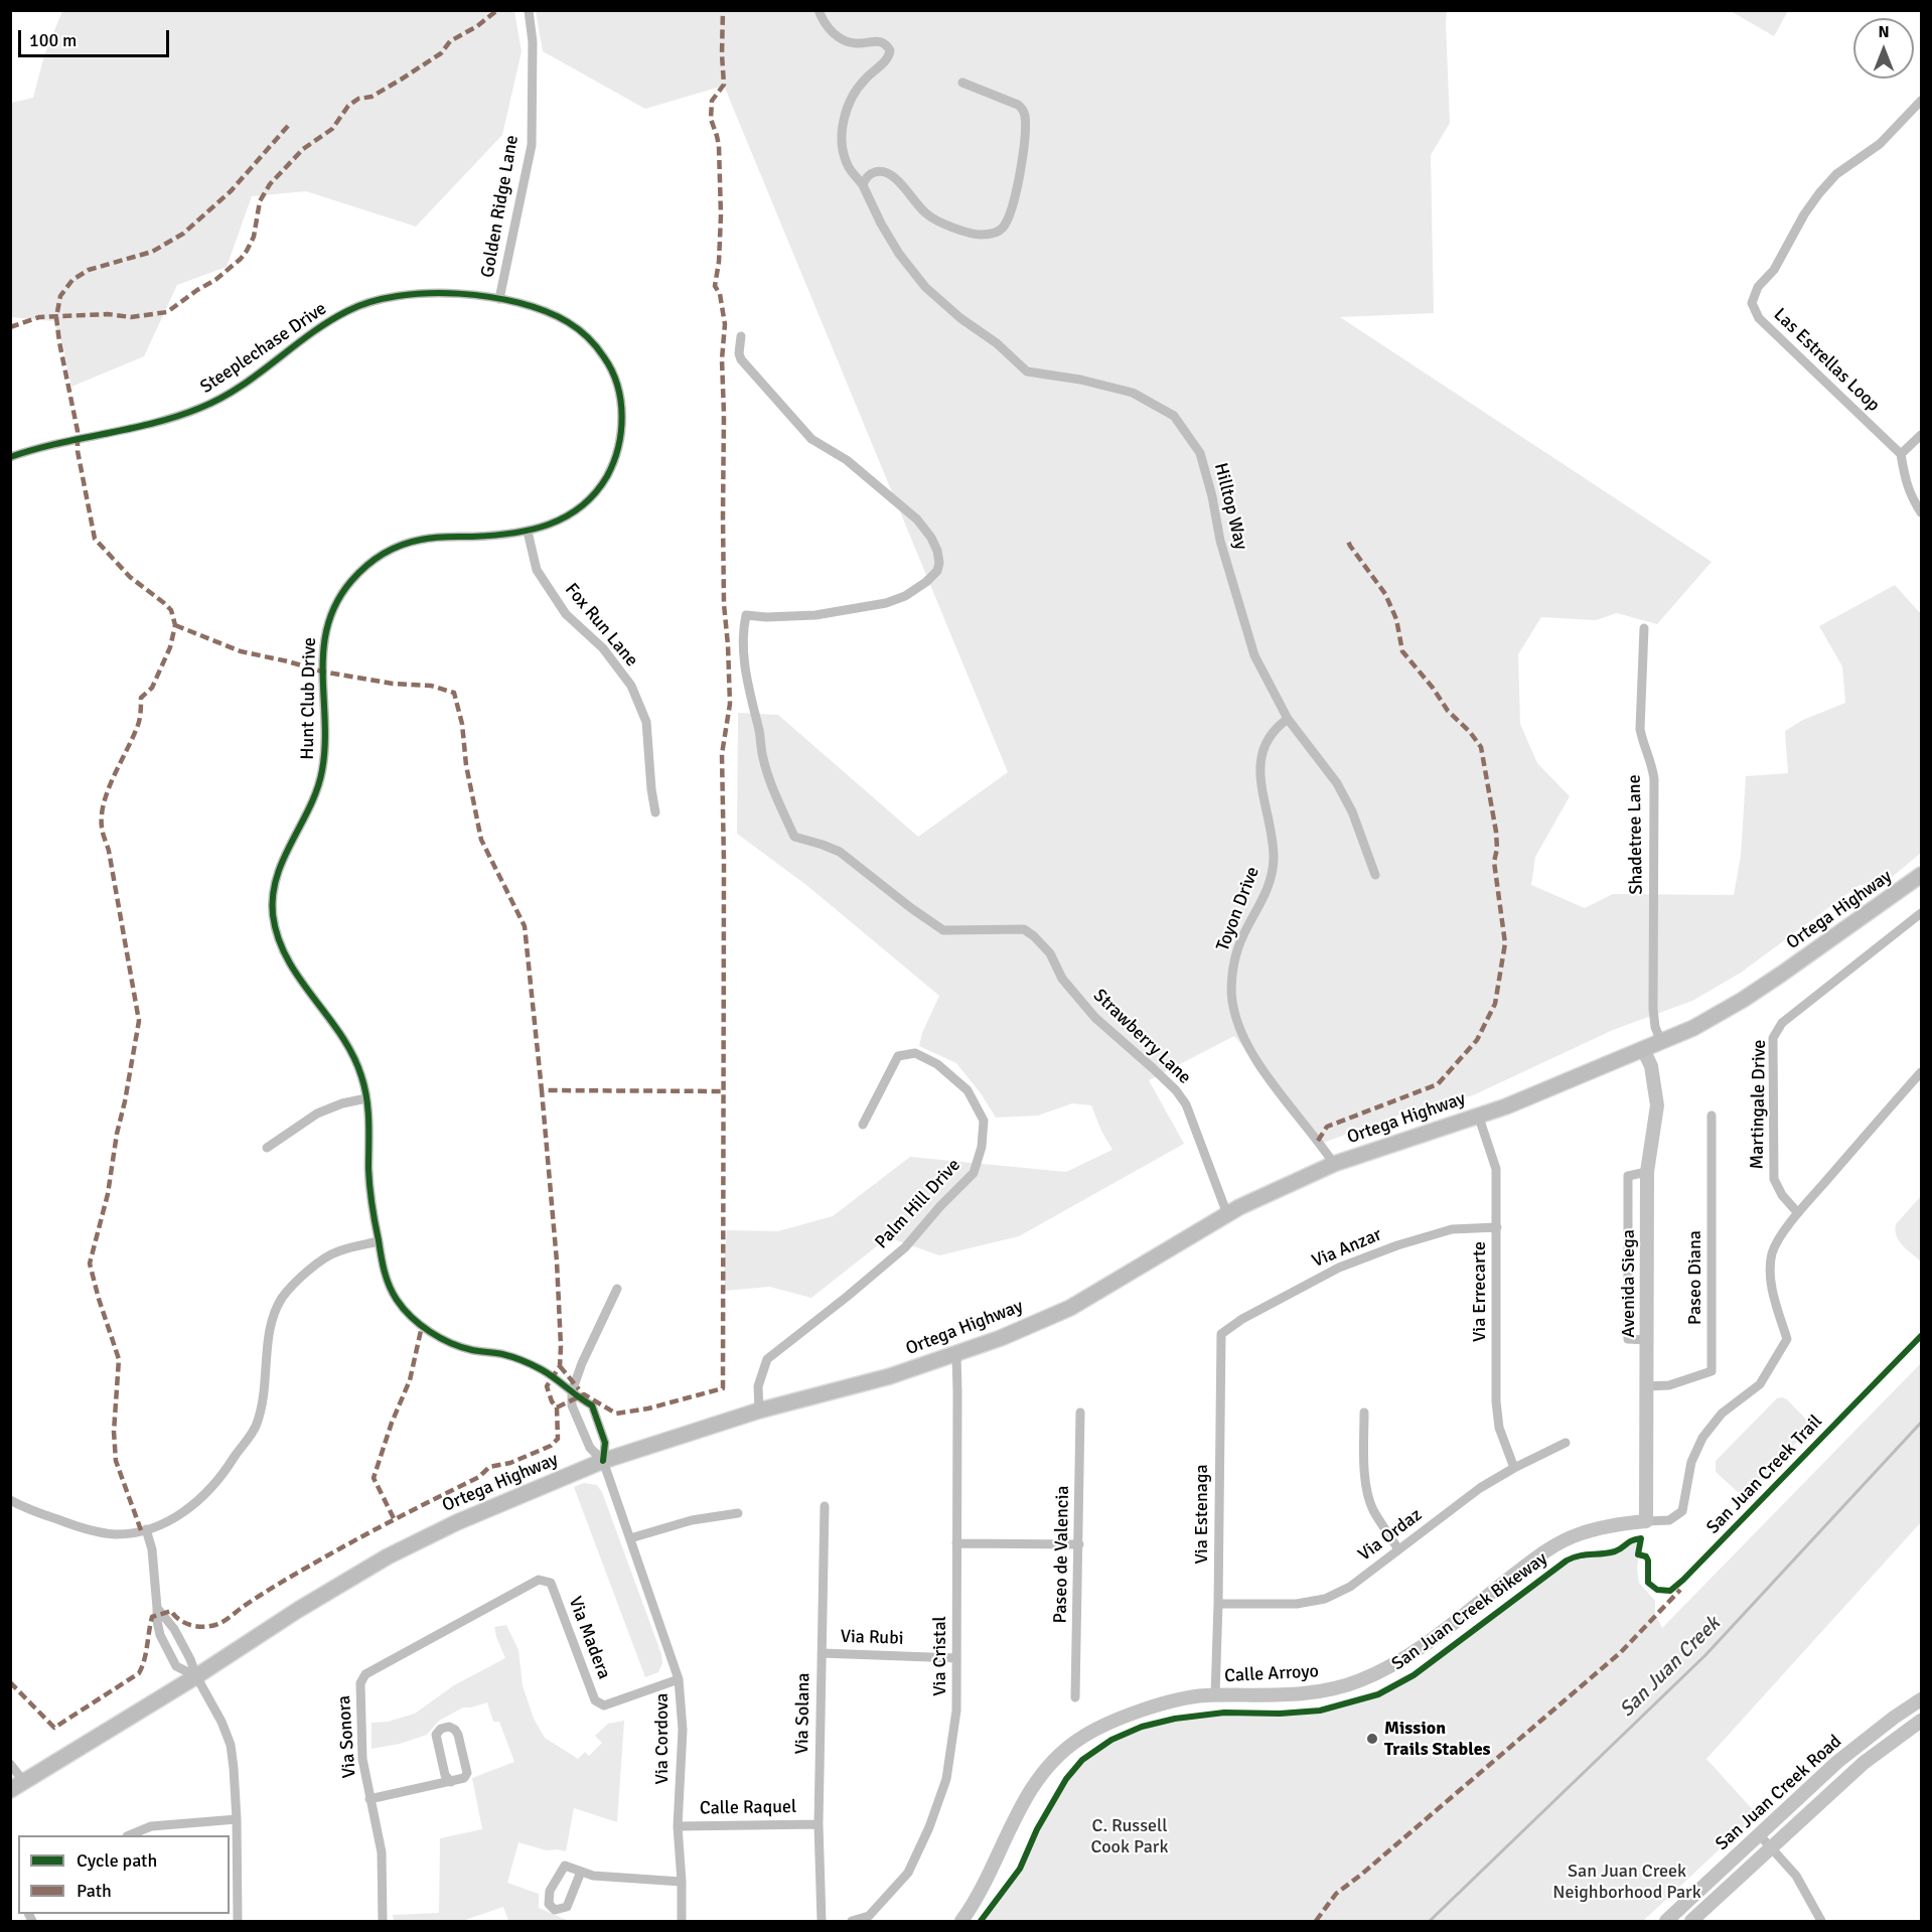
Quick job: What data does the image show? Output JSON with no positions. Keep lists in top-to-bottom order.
{
  "streets": {
    "main road": ["Ortega Highway"],
    "street": [
      "Golden Ridge Lane",
      "Steeplechase Drive",
      "Las Estrellas Loop",
      "Hilltop Way",
      "Fox Run Lane",
      "Hunt Club Drive",
      "Shadetree Lane",
      "Toyon Drive",
      "Strawberry Lane",
      "Martingale Drive",
      "Palm Hill Drive",
      "Via Anzar",
      "Paseo Diana",
      "Avenida Siega",
      "Via Errecarte",
      "Via Estenaga",
      "Via Ordaz",
      "Paseo de Valencia",
      "Via Madera",
      "Via Rubi",
      "Via Cristal",
      "Calle Arroyo",
      "Via Solana",
      "Via Sonora",
      "Via Cordova",
      "San Juan Creek Road",
      "Calle Raquel"
    ],
    "cycle path": ["San Juan Creek Trail"]
  },
  "crossings": [
    ["Golden Ridge Lane", "Steeplechase Drive"],
    ["Golden Ridge Lane", "Hunt Club Drive"],
    ["Steeplechase Drive", "Hunt Club Drive"],
    ["Hilltop Way", "Toyon Drive"],
    ["Fox Run Lane", "Hunt Club Drive"],
    ["Hunt Club Drive", "Ortega Highway"],
    ["Hunt Club Drive", "Via Cordova"],
    ["Shadetree Lane", "Ortega Highway"],
    ["Toyon Drive", "Ortega Highway"],
    ["Ortega Highway", "Strawberry Lane"],
    ["Ortega Highway", "Palm Hill Drive"],
    ["Ortega Highway", "Avenida Siega"],
    ["Ortega Highway", "Via Errecarte"],
    ["Ortega Highway", "Via Cristal"],
    ["Ortega Highway", "Via Cordova"],
    ["Via Anzar", "Via Errecarte"],
    ["Via Anzar", "Via Estenaga"],
    ["Paseo Diana", "Avenida Siega"],
    ["Avenida Siega", "Calle Arroyo"],
    ["Via Errecarte", "Via Ordaz"],
    ["Via Estenaga", "Via Ordaz"],
    ["Via Estenaga", "Calle Arroyo"],
    ["Via Madera", "Via Sonora"],
    ["Via Madera", "Via Cordova"],
    ["Via Rubi", "Via Cristal"],
    ["Via Rubi", "Via Solana"],
    ["Via Solana", "Calle Raquel"],
    ["Via Cordova", "Calle Raquel"]
  ],
  "water": ["San Juan Creek"],
  "parks": ["C. Russell Cook Park", "San Juan Creek Neighborhood Park"],
  "places": ["Mission Trails Stables"],
  "legend": ["Cycle path", "Path"],
  "scale_bar": "100 m",
  "north": "top"
}
